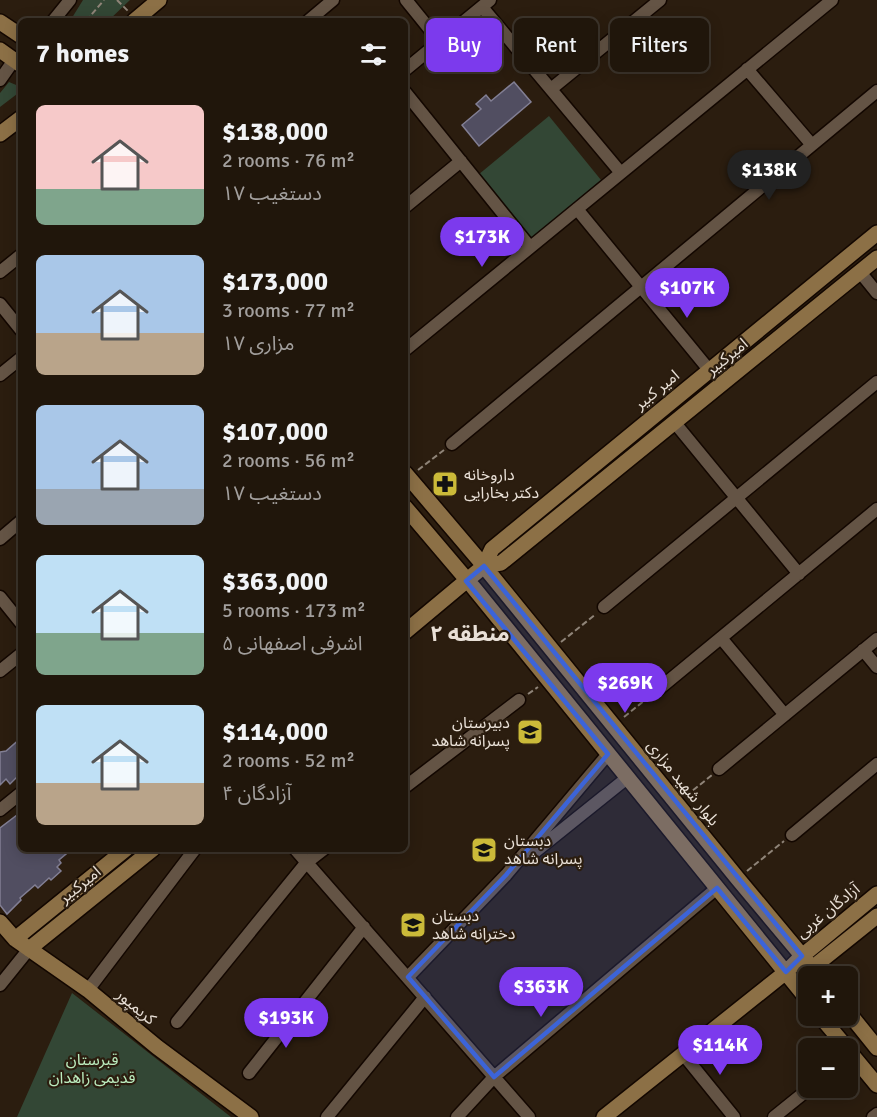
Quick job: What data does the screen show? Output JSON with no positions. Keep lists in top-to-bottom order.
{
  "streets": {
    "main road": [
      "امیرکبیر",
      "امیر کبیر",
      "بلوار شهید مزاری",
      "آزادگان غربی",
      "کریمپور"
    ]
  },
  "crossings": [
    ["امیرکبیر", "امیر کبیر"],
    ["امیرکبیر", "بلوار شهید مزاری"],
    ["امیرکبیر", "کریمپور"],
    ["امیر کبیر", "بلوار شهید مزاری"],
    ["بلوار شهید مزاری", "آزادگان غربی"]
  ],
  "districts": ["منطقه ۲"],
  "parks": ["قبرستان قدیمی زاهدان"],
  "places": {
    "pharmacy": ["داروخانه دکتر بخارایی"],
    "school or university": ["دبیرستان پسرانه شاهد", "دبستان پسرانه شاهد", "دبستان دخترانه شاهد"]
  },
  "page": {
    "chip": ["Buy", "Rent", "Filters"],
    "heading": "7 homes",
    "list": [
      {
        "name": "$138,000",
        "note": "2 rooms · 76 m² · دستغیب ۱۷"
      },
      {
        "name": "$173,000",
        "note": "3 rooms · 77 m² · مزاری ۱۷"
      },
      {
        "name": "$107,000",
        "note": "2 rooms · 56 m² · دستغیب ۱۷"
      },
      {
        "name": "$363,000",
        "note": "5 rooms · 173 m² · اشرفی اصفهانی ۵"
      },
      {
        "name": "$114,000",
        "note": "2 rooms · 52 m² · آزادگان ۴"
      }
    ],
    "price": [
      "$138K",
      "$173K",
      "$107K",
      "$269K",
      "$363K",
      "$193K",
      "$114K"
    ],
    "map_buttons": ["+", "−"]
  }
}
